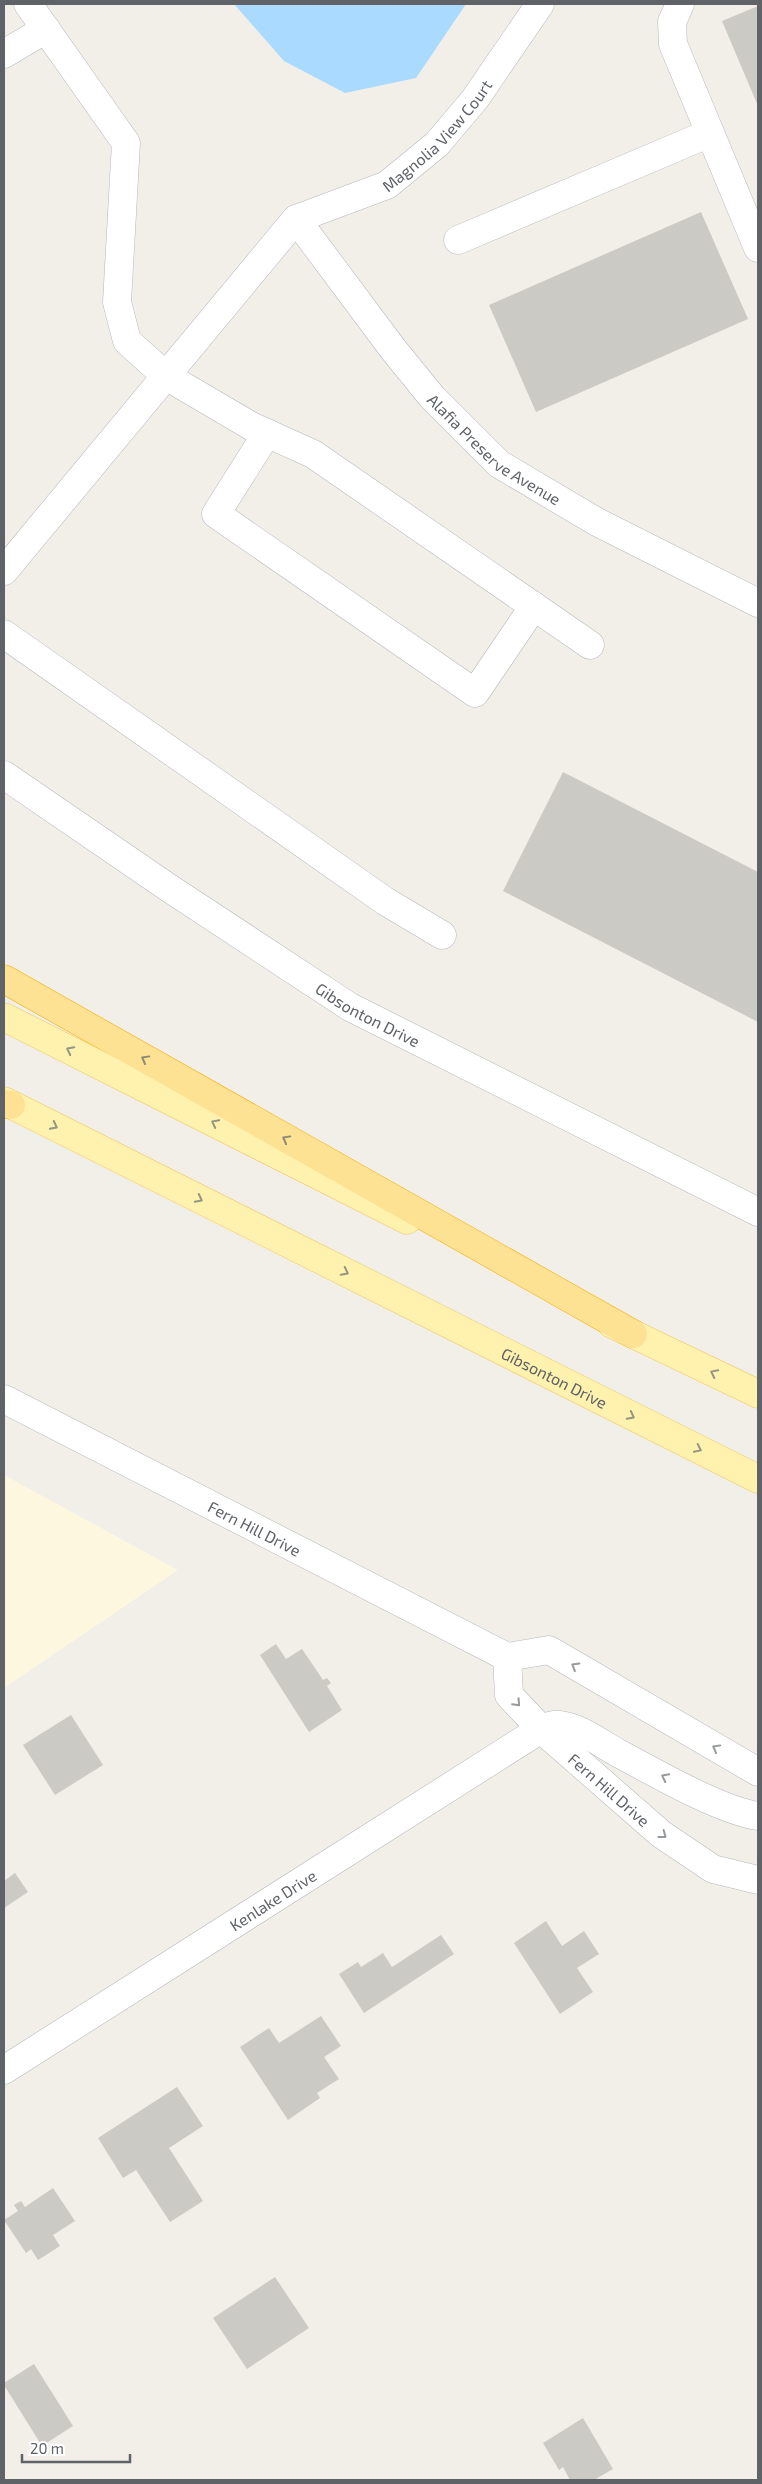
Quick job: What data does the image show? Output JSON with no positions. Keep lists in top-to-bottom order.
{
  "streets": {
    "main road": ["Gibsonton Drive"],
    "street": [
      "Magnolia View Court",
      "Alafia Preserve Avenue",
      "Fern Hill Drive",
      "Kenlake Drive"
    ]
  },
  "crossings": [
    ["Magnolia View Court", "Alafia Preserve Avenue"],
    ["Fern Hill Drive", "Kenlake Drive"]
  ],
  "scale_bar": "20 m"
}
